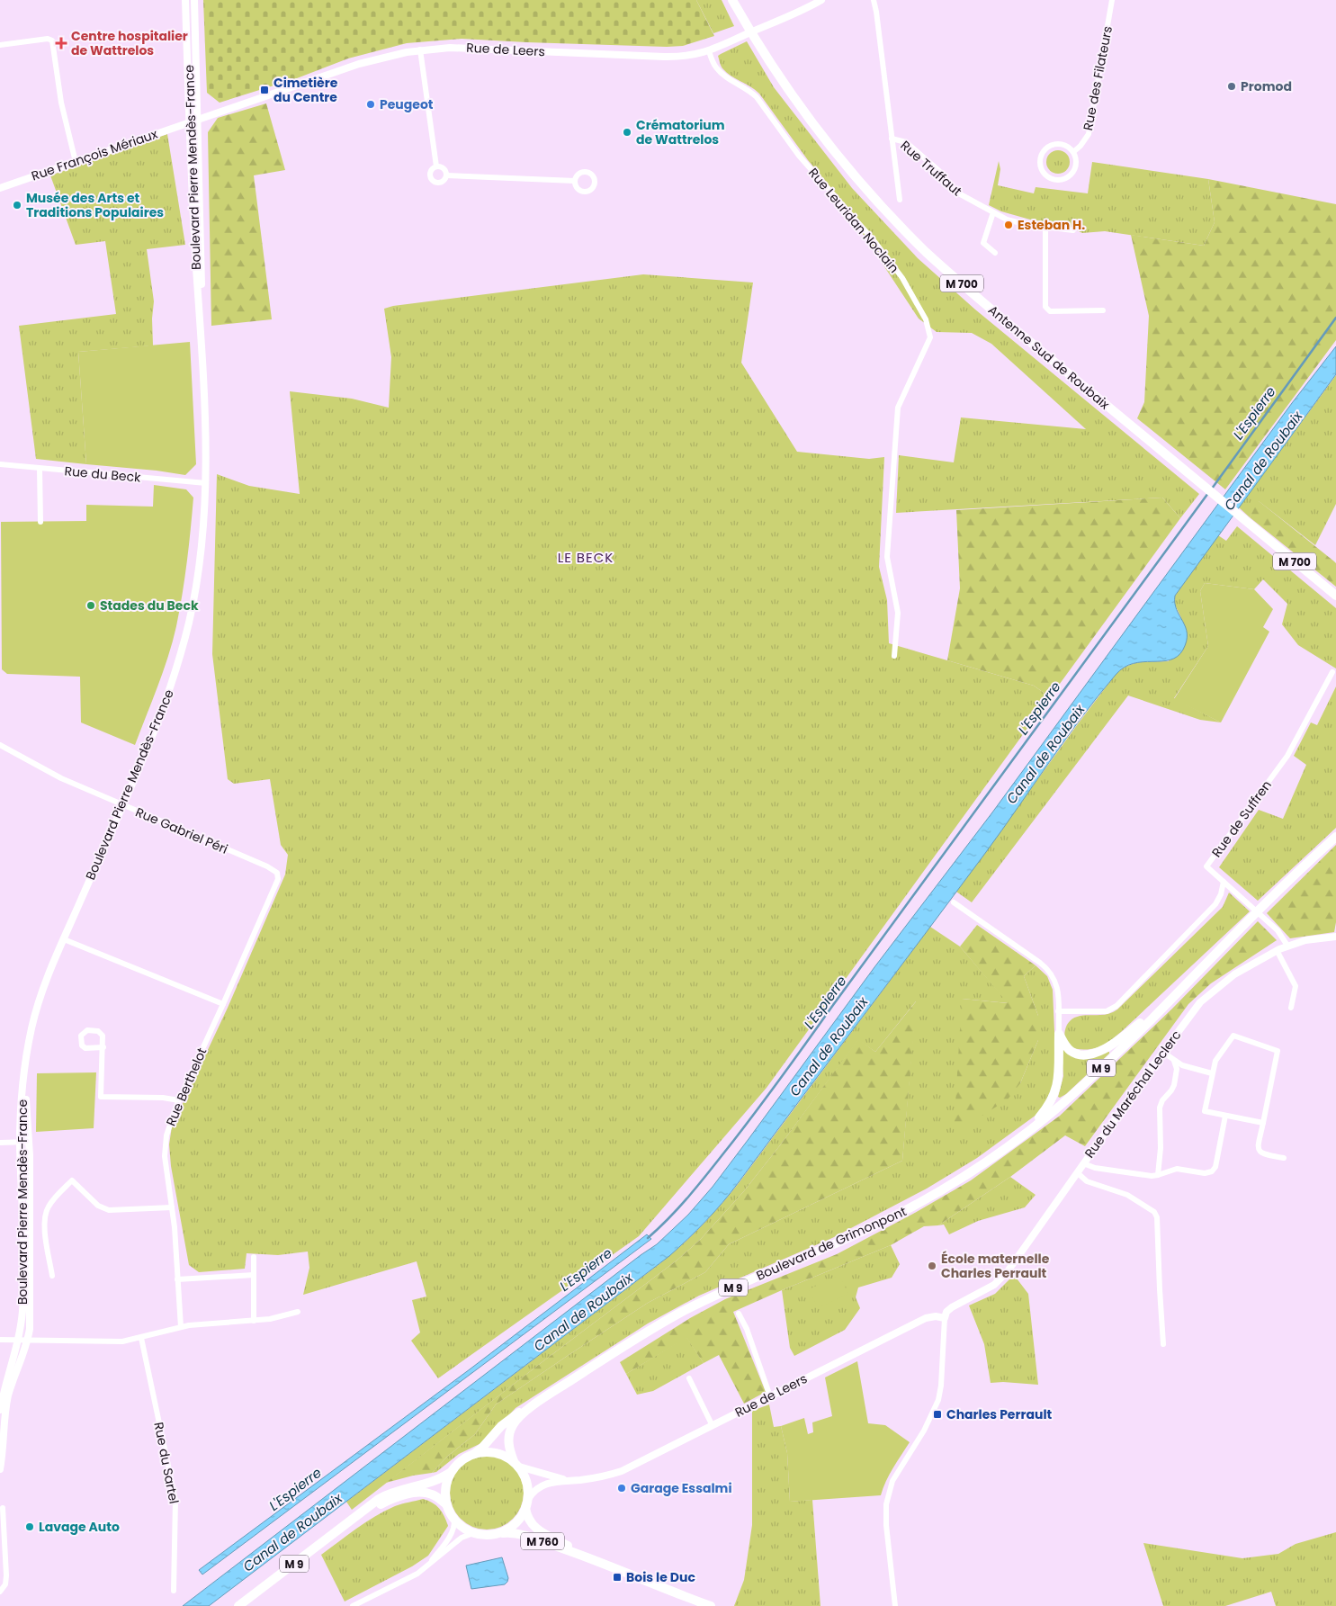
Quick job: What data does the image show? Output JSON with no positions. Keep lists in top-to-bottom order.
{
  "streets": {
    "main road": [
      "M 700",
      "Antenne Sud de Roubaix",
      "M 9",
      "Boulevard de Grimonpont",
      "M 760"
    ],
    "street": [
      "Rue de Leers",
      "Rue des Filateurs",
      "Rue François Mériaux",
      "Boulevard Pierre Mendès-France",
      "Rue Truffaut",
      "Rue Leuridan Noclain",
      "Rue du Beck",
      "Rue de Suffren",
      "Rue Gabriel Péri",
      "Rue Berthelot",
      "Rue du Maréchal Leclerc",
      "Rue du Sartel"
    ]
  },
  "crossings": [
    ["Rue de Leers", "Rue François Mériaux"],
    ["Rue de Leers", "Boulevard Pierre Mendès-France"],
    ["Rue de Leers", "Rue Leuridan Noclain"],
    ["Rue de Leers", "M 9"],
    ["Rue de Leers", "Rue du Maréchal Leclerc"],
    ["Rue de Leers", "Boulevard de Grimonpont"],
    ["Rue de Leers", "M 760"],
    ["Rue François Mériaux", "Boulevard Pierre Mendès-France"],
    ["Boulevard Pierre Mendès-France", "Rue du Beck"],
    ["Boulevard Pierre Mendès-France", "Rue Gabriel Péri"],
    ["Rue de Suffren", "Rue du Maréchal Leclerc"],
    ["Rue Gabriel Péri", "Rue Berthelot"],
    ["M 9", "Boulevard de Grimonpont"],
    ["M 9", "M 760"],
    ["Boulevard de Grimonpont", "M 760"]
  ],
  "districts": ["LE BECK"],
  "water": ["L'Espierre", "Canal de Roubaix"],
  "places": {
    "health": ["Centre hospitalier de Wattrelos"],
    "other": [
      "Promod",
      "Peugeot",
      "Crématorium de Wattrelos",
      "Musée des Arts et Traditions Populaires",
      "Esteban H.",
      "Stades du Beck",
      "École maternelle Charles Perrault",
      "Garage Essalmi",
      "Lavage Auto"
    ],
    "transit": ["Cimetière du Centre", "Charles Perrault", "Bois le Duc"]
  }
}
